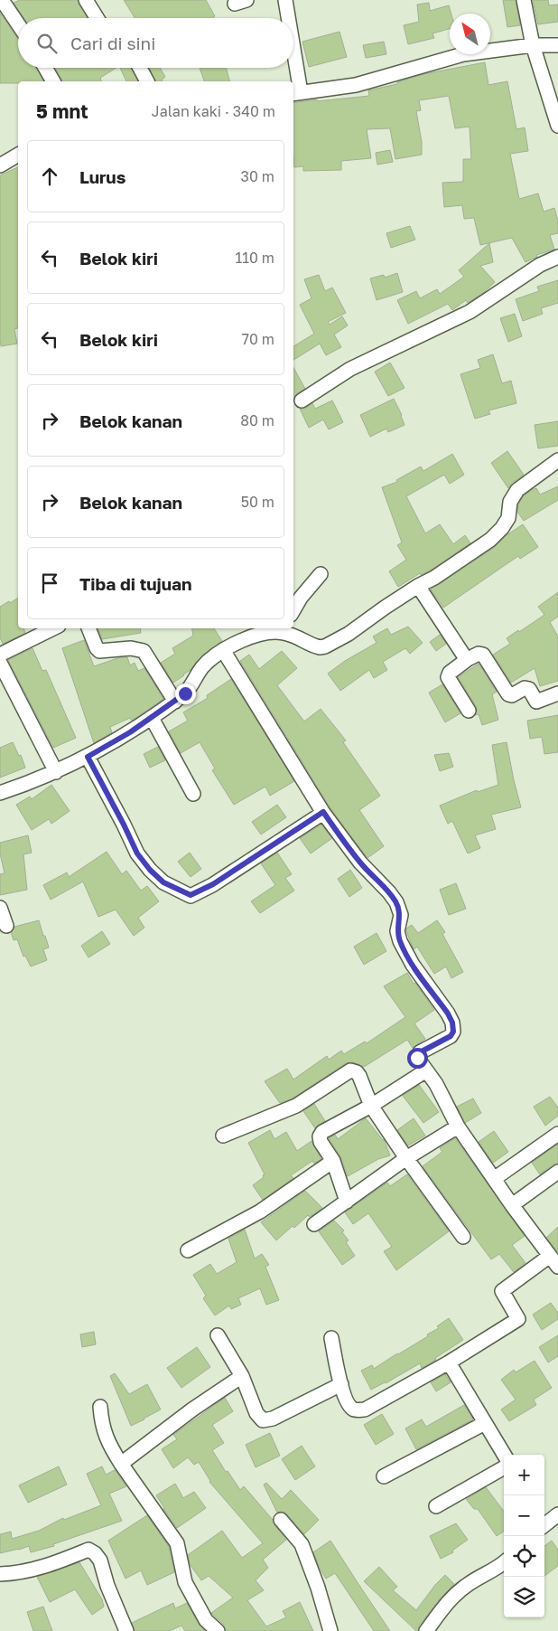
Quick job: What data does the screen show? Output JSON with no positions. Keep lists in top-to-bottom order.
{
  "north": "top left",
  "page": {
    "search": "Cari di sini",
    "heading": ["5 mnt", "Jalan kaki · 340 m"],
    "list": [
      ["Lurus", "30 m"],
      ["Belok kiri", "110 m"],
      ["Belok kiri", "70 m"],
      ["Belok kanan", "80 m"],
      ["Belok kanan", "50 m"],
      "Tiba di tujuan"
    ],
    "map_buttons": ["+", "−"]
  }
}
